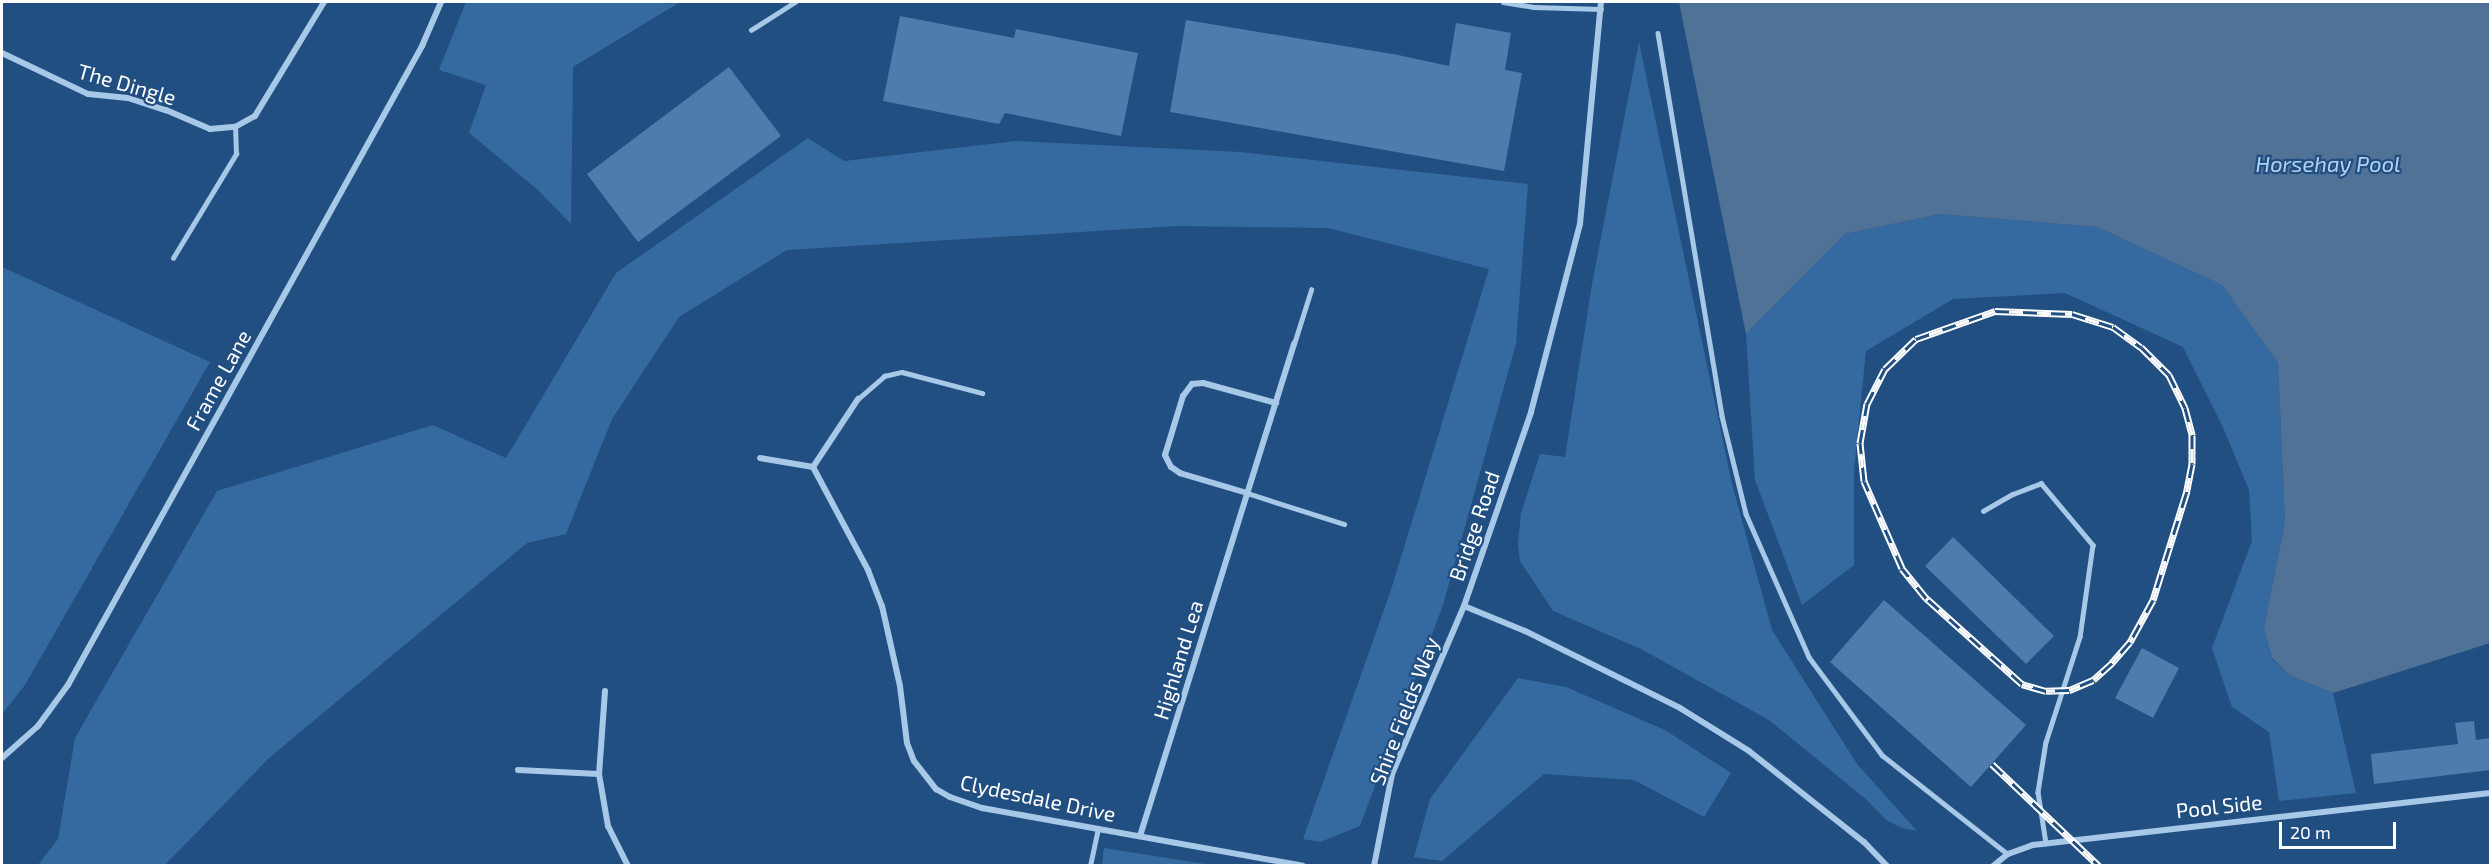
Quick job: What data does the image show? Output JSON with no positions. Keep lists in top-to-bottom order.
{
  "streets": {
    "street": [
      "The Dingle",
      "Frame Lane",
      "Bridge Road",
      "Highland Lea",
      "Shire Fields Way",
      "Clydesdale Drive",
      "Pool Side"
    ]
  },
  "crossings": [
    ["Bridge Road", "Shire Fields Way"],
    ["Highland Lea", "Clydesdale Drive"]
  ],
  "water": ["Horsehay Pool"],
  "scale_bar": "20 m"
}
